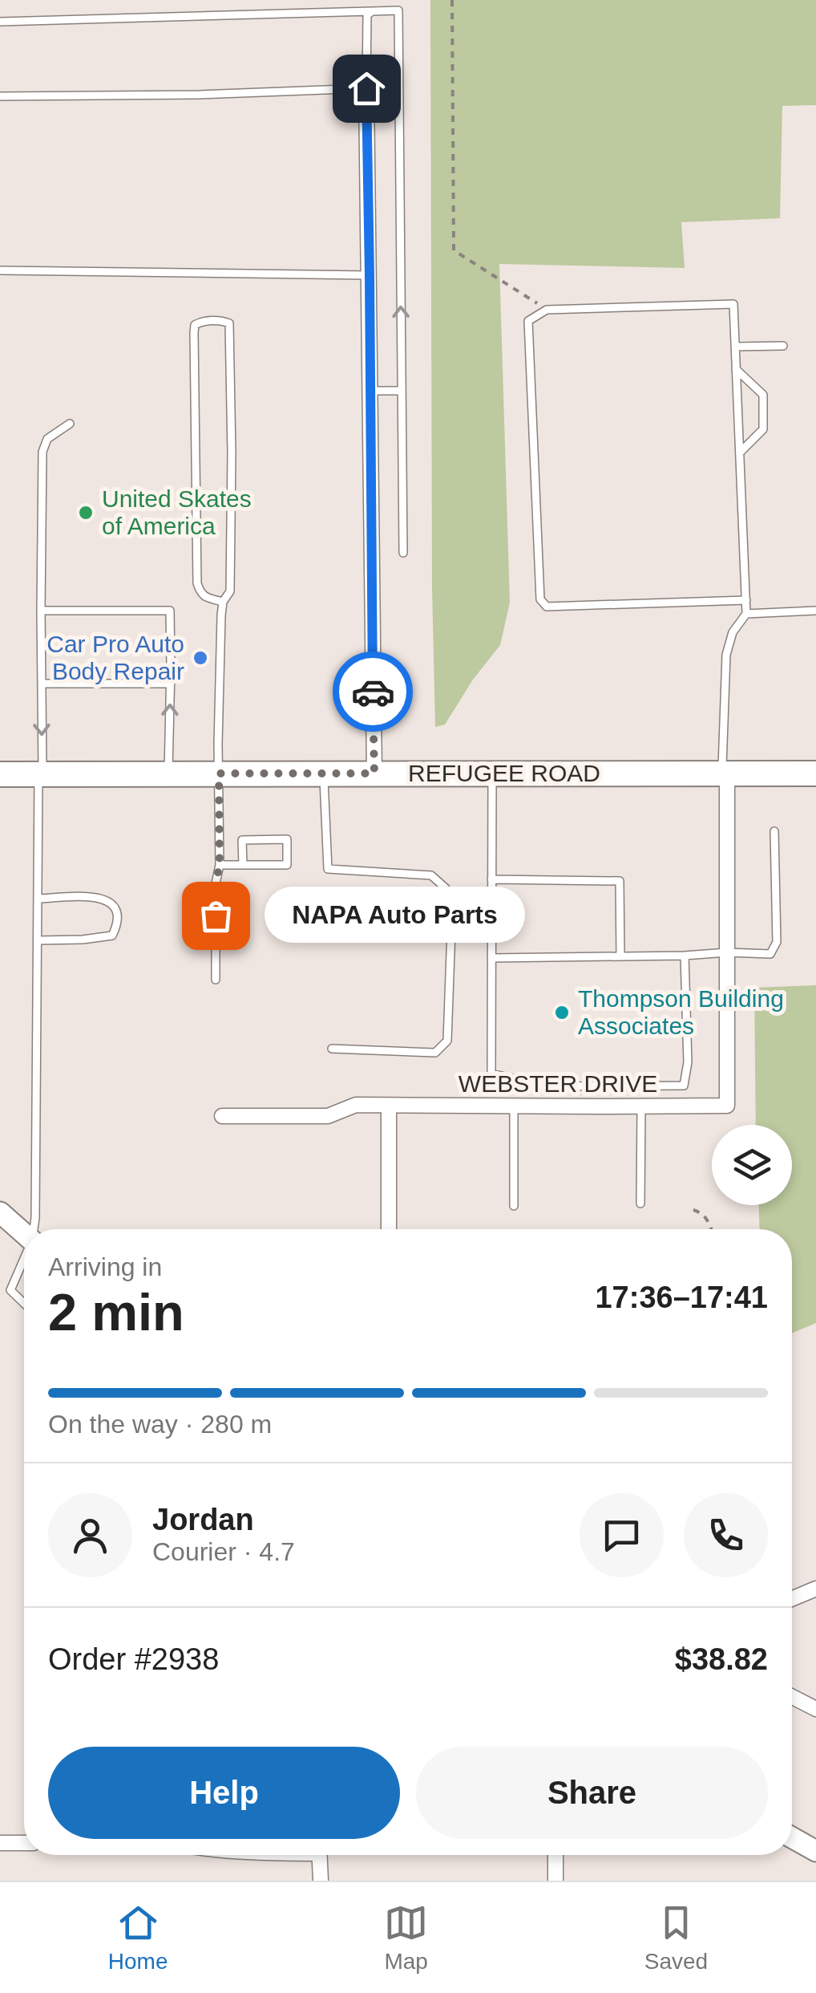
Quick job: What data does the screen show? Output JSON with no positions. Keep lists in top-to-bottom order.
{
  "streets": {
    "main road": ["REFUGEE ROAD"],
    "street": ["WEBSTER DRIVE"]
  },
  "places": [
    "United Skates of America",
    "Car Pro Auto Body Repair",
    "NAPA Auto Parts",
    "Thompson Building Associates"
  ],
  "page": {
    "bubble": "NAPA Auto Parts",
    "heading": ["2 min", "Arriving in", "17:36–17:41"],
    "panel": [
      "Jordan",
      "Courier · 4.7",
      "Order #2938",
      "$38.82"
    ],
    "bar": "On the way · 280 m",
    "buttons": ["Help", "Share"],
    "tabs": ["Home", "Map", "Saved"]
  }
}
